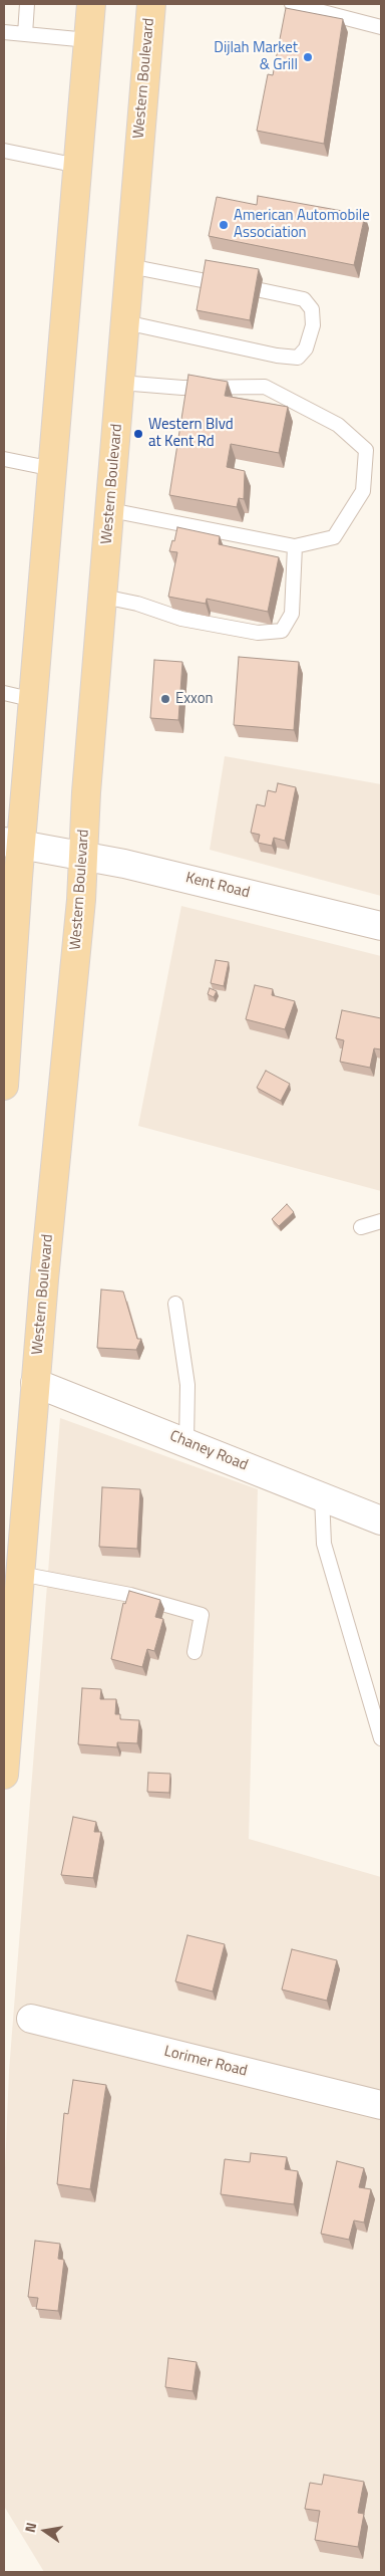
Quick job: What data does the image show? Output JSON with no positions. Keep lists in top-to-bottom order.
{
  "streets": {
    "main road": ["Western Boulevard"],
    "street": ["Kent Road", "Chaney Road", "Lorimer Road"]
  },
  "crossings": [
    ["Western Boulevard", "Kent Road"],
    ["Western Boulevard", "Chaney Road"]
  ],
  "places": [
    "Dijlah Market & Grill",
    "American Automobile Association",
    "Western Blvd at Kent Rd",
    "Exxon"
  ],
  "north": "left"
}
